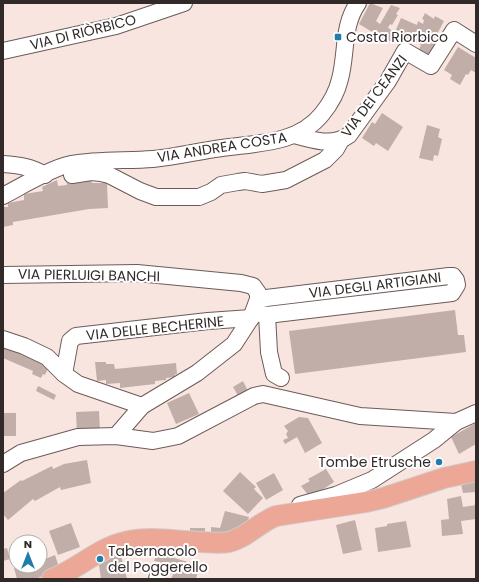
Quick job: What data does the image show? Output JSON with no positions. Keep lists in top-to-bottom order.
{
  "streets": {
    "street": [
      "VIA DI RIÒRBICO",
      "VIA DEI CEANZI",
      "VIA ANDREA COSTA",
      "VIA PIERLUIGI BANCHI",
      "VIA DEGLI ARTIGIANI",
      "VIA DELLE BECHERINE"
    ]
  },
  "crossings": [
    ["VIA DEI CEANZI", "VIA ANDREA COSTA"],
    ["VIA PIERLUIGI BANCHI", "VIA DEGLI ARTIGIANI"],
    ["VIA PIERLUIGI BANCHI", "VIA DELLE BECHERINE"],
    ["VIA DEGLI ARTIGIANI", "VIA DELLE BECHERINE"]
  ],
  "places": {
    "transit": ["Costa Riorbico"],
    "other": ["Tombe Etrusche", "Tabernacolo del Poggerello"]
  },
  "north": "top"
}
